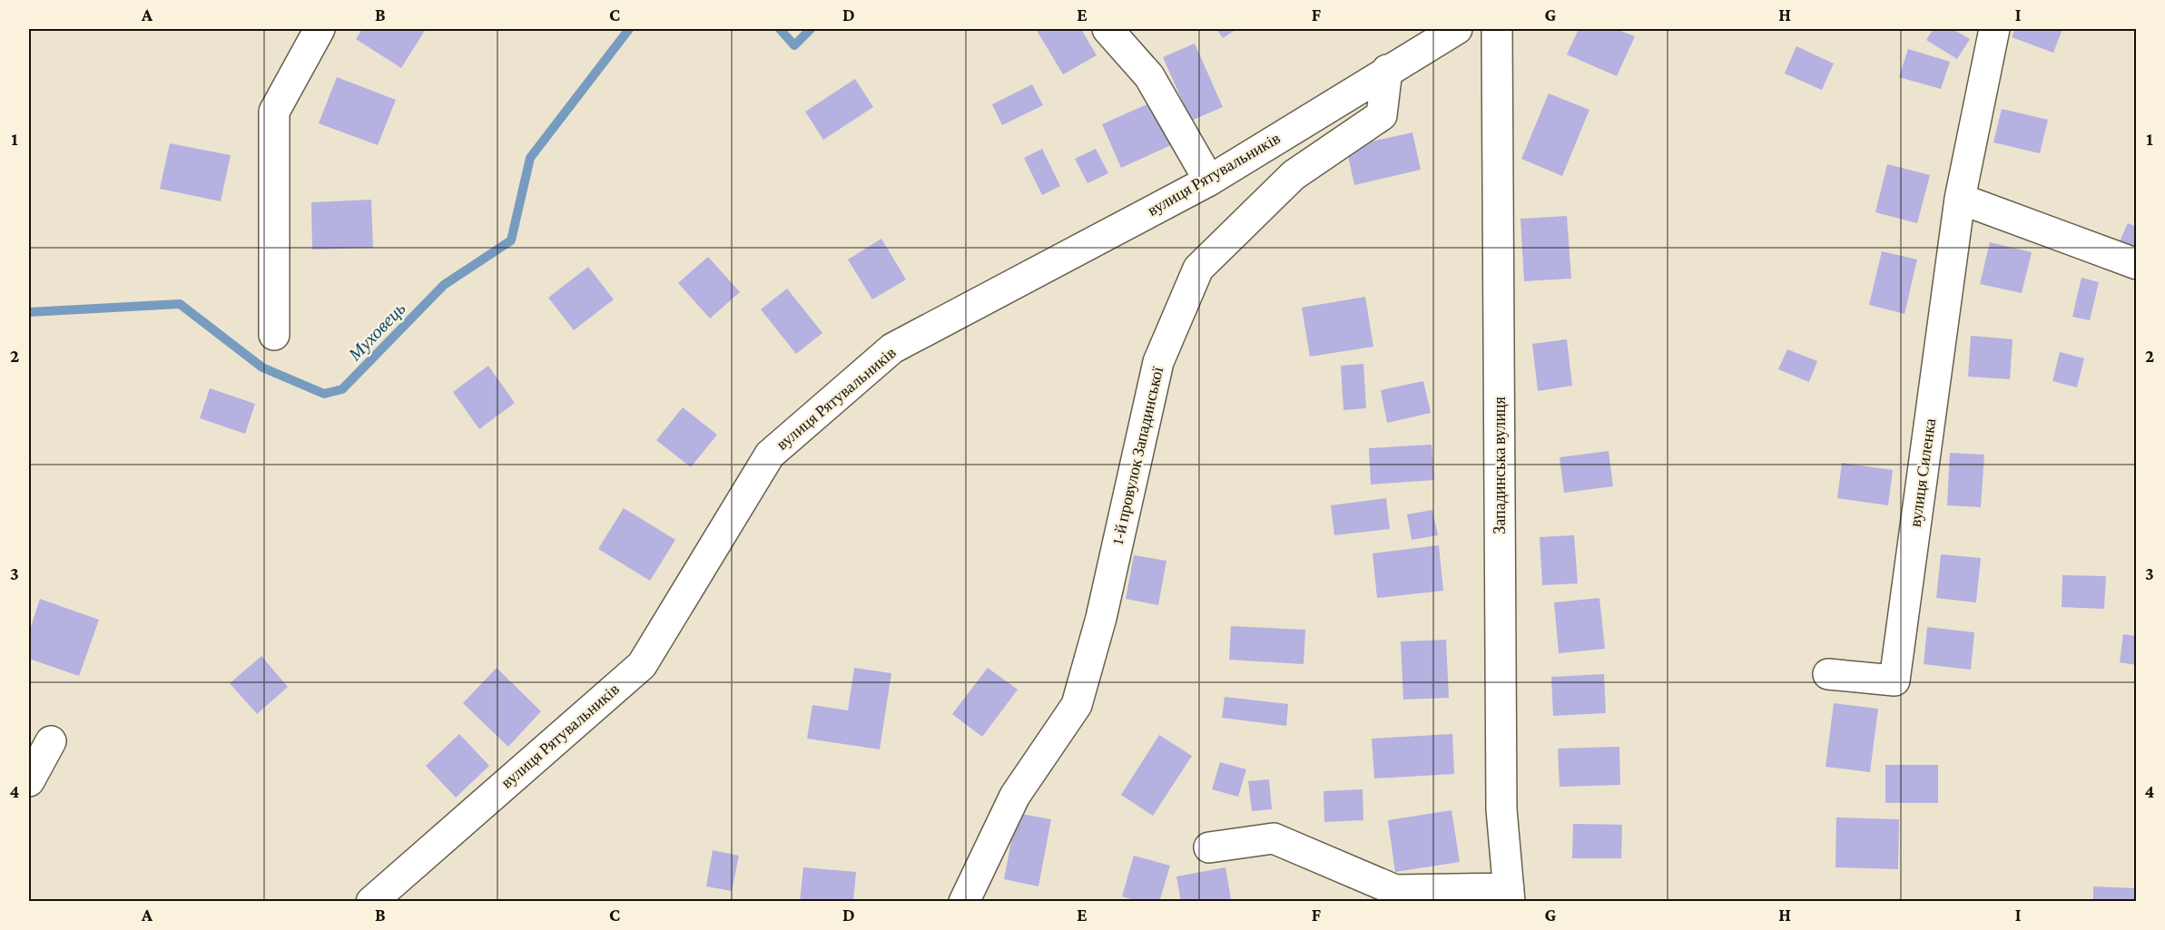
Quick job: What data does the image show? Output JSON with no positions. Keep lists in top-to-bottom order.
{
  "streets": {
    "street": [
      "вулиця Рятувальників",
      "1-й провулок Западинської",
      "Западинська вулиця",
      "вулиця Силенка"
    ]
  },
  "crossings": [
    ["вулиця Рятувальників", "1-й провулок Западинської"]
  ],
  "water": ["Муховець"],
  "grid": {
    "columns": [
      "A",
      "B",
      "C",
      "D",
      "E",
      "F",
      "G",
      "H",
      "I"
    ],
    "rows": [
      "1",
      "2",
      "3",
      "4"
    ]
  }
}
